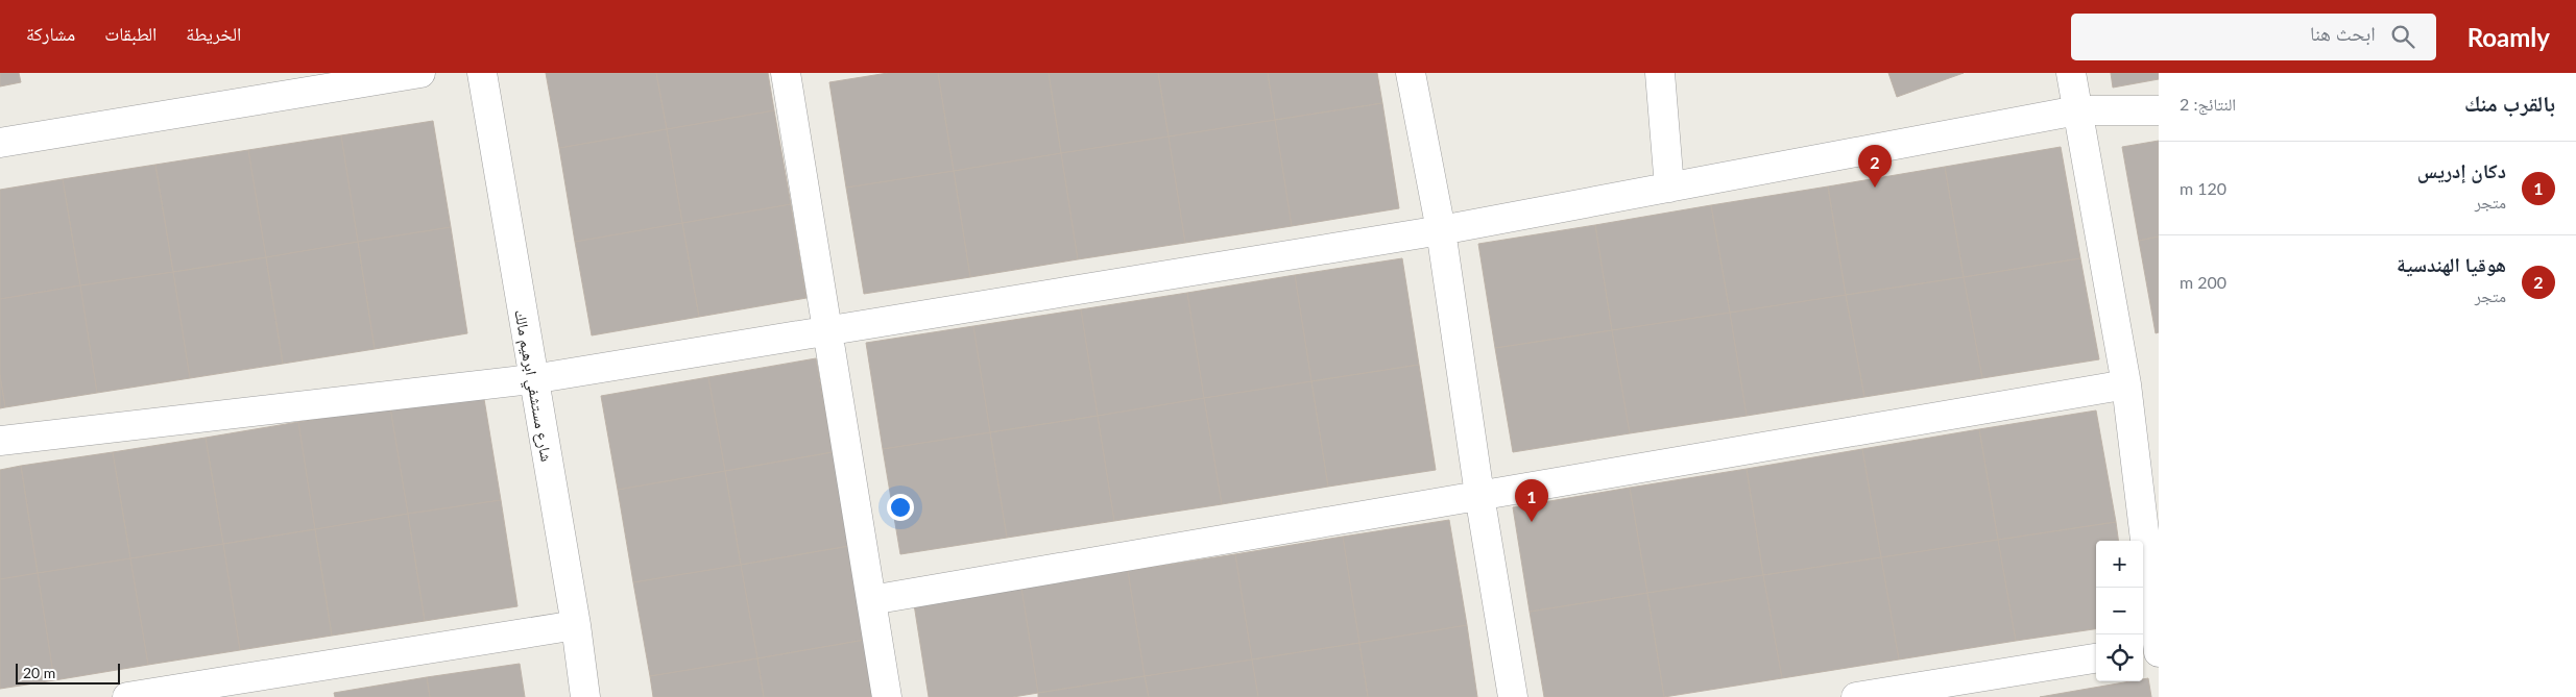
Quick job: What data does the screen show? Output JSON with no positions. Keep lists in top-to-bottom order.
{
  "streets": {
    "street": ["شارع مستشفي ابرهيم مالك"]
  },
  "scale_bar": "20 m",
  "page": {
    "header": "Roamly",
    "search": "ابحث هنا",
    "nav": ["الخريطة", "الطبقات", "مشاركة"],
    "heading": ["بالقرب منك", "النتائج: 2"],
    "list": [
      {
        "mark": "1",
        "name": "دكان إدريس",
        "note": "متجر",
        "value": "120 m"
      },
      {
        "mark": "2",
        "name": "هوقيا الهندسية",
        "note": "متجر",
        "value": "200 m"
      }
    ],
    "pins": ["2", "1"],
    "map_buttons": ["+", "−"],
    "scale": "20 m"
  }
}
